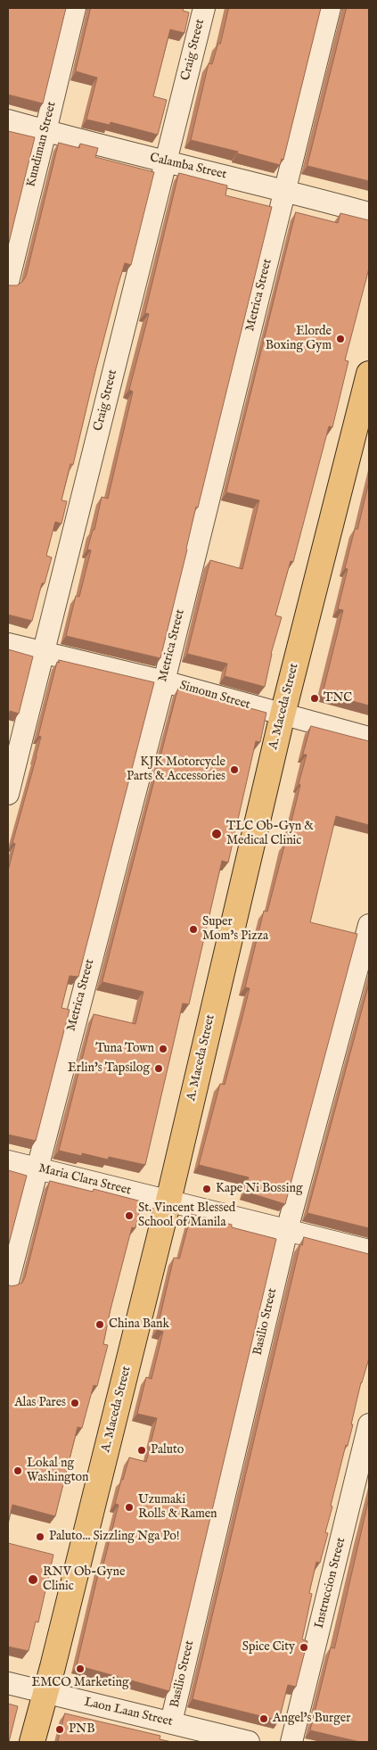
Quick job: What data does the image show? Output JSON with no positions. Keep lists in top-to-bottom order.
{
  "streets": {
    "main road": ["A. Maceda Street"],
    "street": [
      "Craig Street",
      "Kundiman Street",
      "Calamba Street",
      "Metrica Street",
      "Simoun Street",
      "Maria Clara Street",
      "Basilio Street",
      "Instruccion Street",
      "Laon Laan Street"
    ]
  },
  "crossings": [
    ["Craig Street", "Calamba Street"],
    ["Craig Street", "Simoun Street"],
    ["Kundiman Street", "Calamba Street"],
    ["Calamba Street", "Metrica Street"],
    ["Metrica Street", "Simoun Street"],
    ["Metrica Street", "Maria Clara Street"],
    ["Simoun Street", "A. Maceda Street"],
    ["A. Maceda Street", "Maria Clara Street"],
    ["A. Maceda Street", "Laon Laan Street"],
    ["Maria Clara Street", "Basilio Street"],
    ["Basilio Street", "Laon Laan Street"]
  ],
  "places": [
    "Elorde Boxing Gym",
    "TNC",
    "KJK Motorcycle Parts & Accessories",
    "TLC Ob-Gyn & Medical Clinic",
    "Super Mom's Pizza",
    "Tuna Town",
    "Erlin's Tapsilog",
    "Kape Ni Bossing",
    "St. Vincent Blessed School of Manila",
    "China Bank",
    "Alas Pares",
    "Paluto",
    "Lokal ng Washington",
    "Uzumaki Rolls & Ramen",
    "Paluto... Sizzling Nga Po!",
    "RNV Ob-Gyne Clinic",
    "Spice City",
    "EMCO Marketing",
    "Angel's Burger",
    "PNB"
  ]
}
